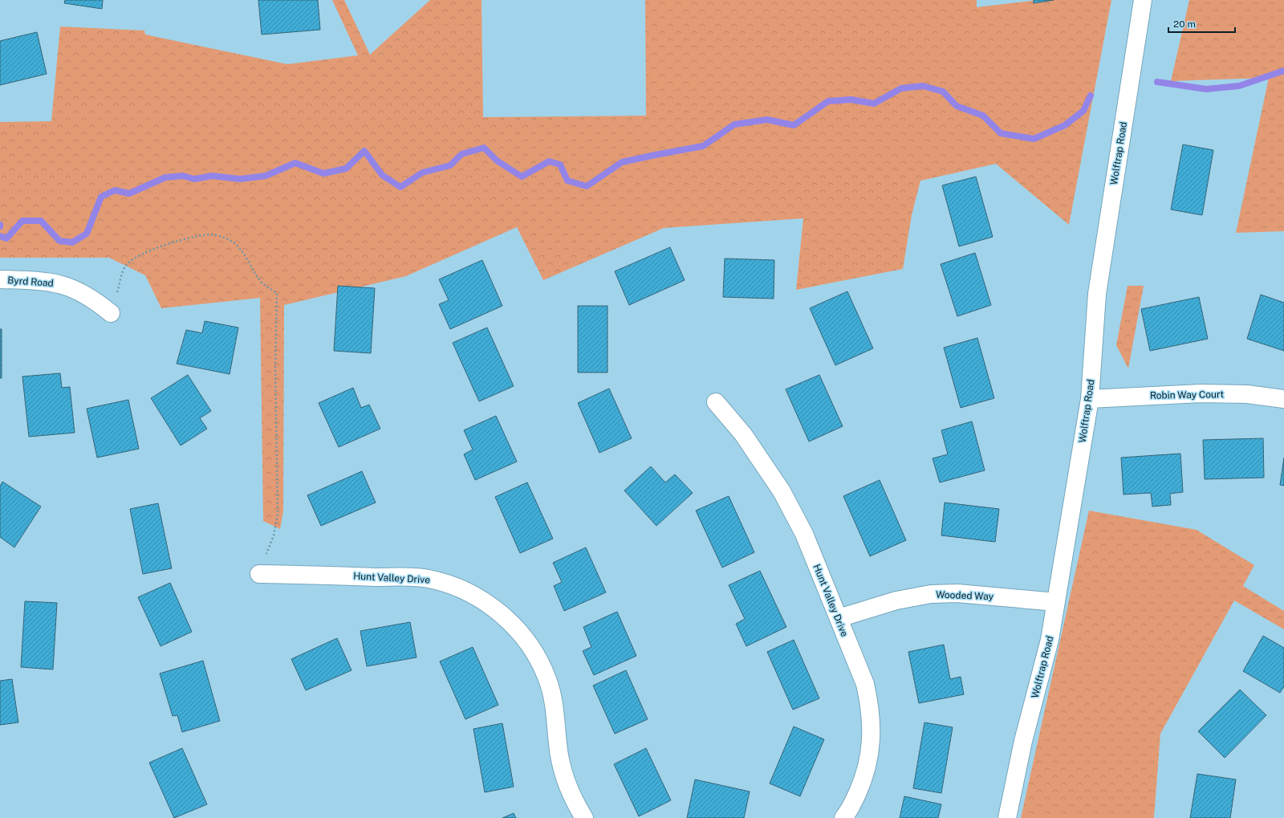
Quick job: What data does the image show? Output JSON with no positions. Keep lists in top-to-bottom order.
{
  "streets": {
    "street": [
      "Wolftrap Road",
      "Byrd Road",
      "Robin Way Court",
      "Hunt Valley Drive",
      "Wooded Way"
    ]
  },
  "crossings": [
    ["Wolftrap Road", "Robin Way Court"],
    ["Wolftrap Road", "Wooded Way"],
    ["Hunt Valley Drive", "Wooded Way"]
  ],
  "scale_bar": "20 m"
}
